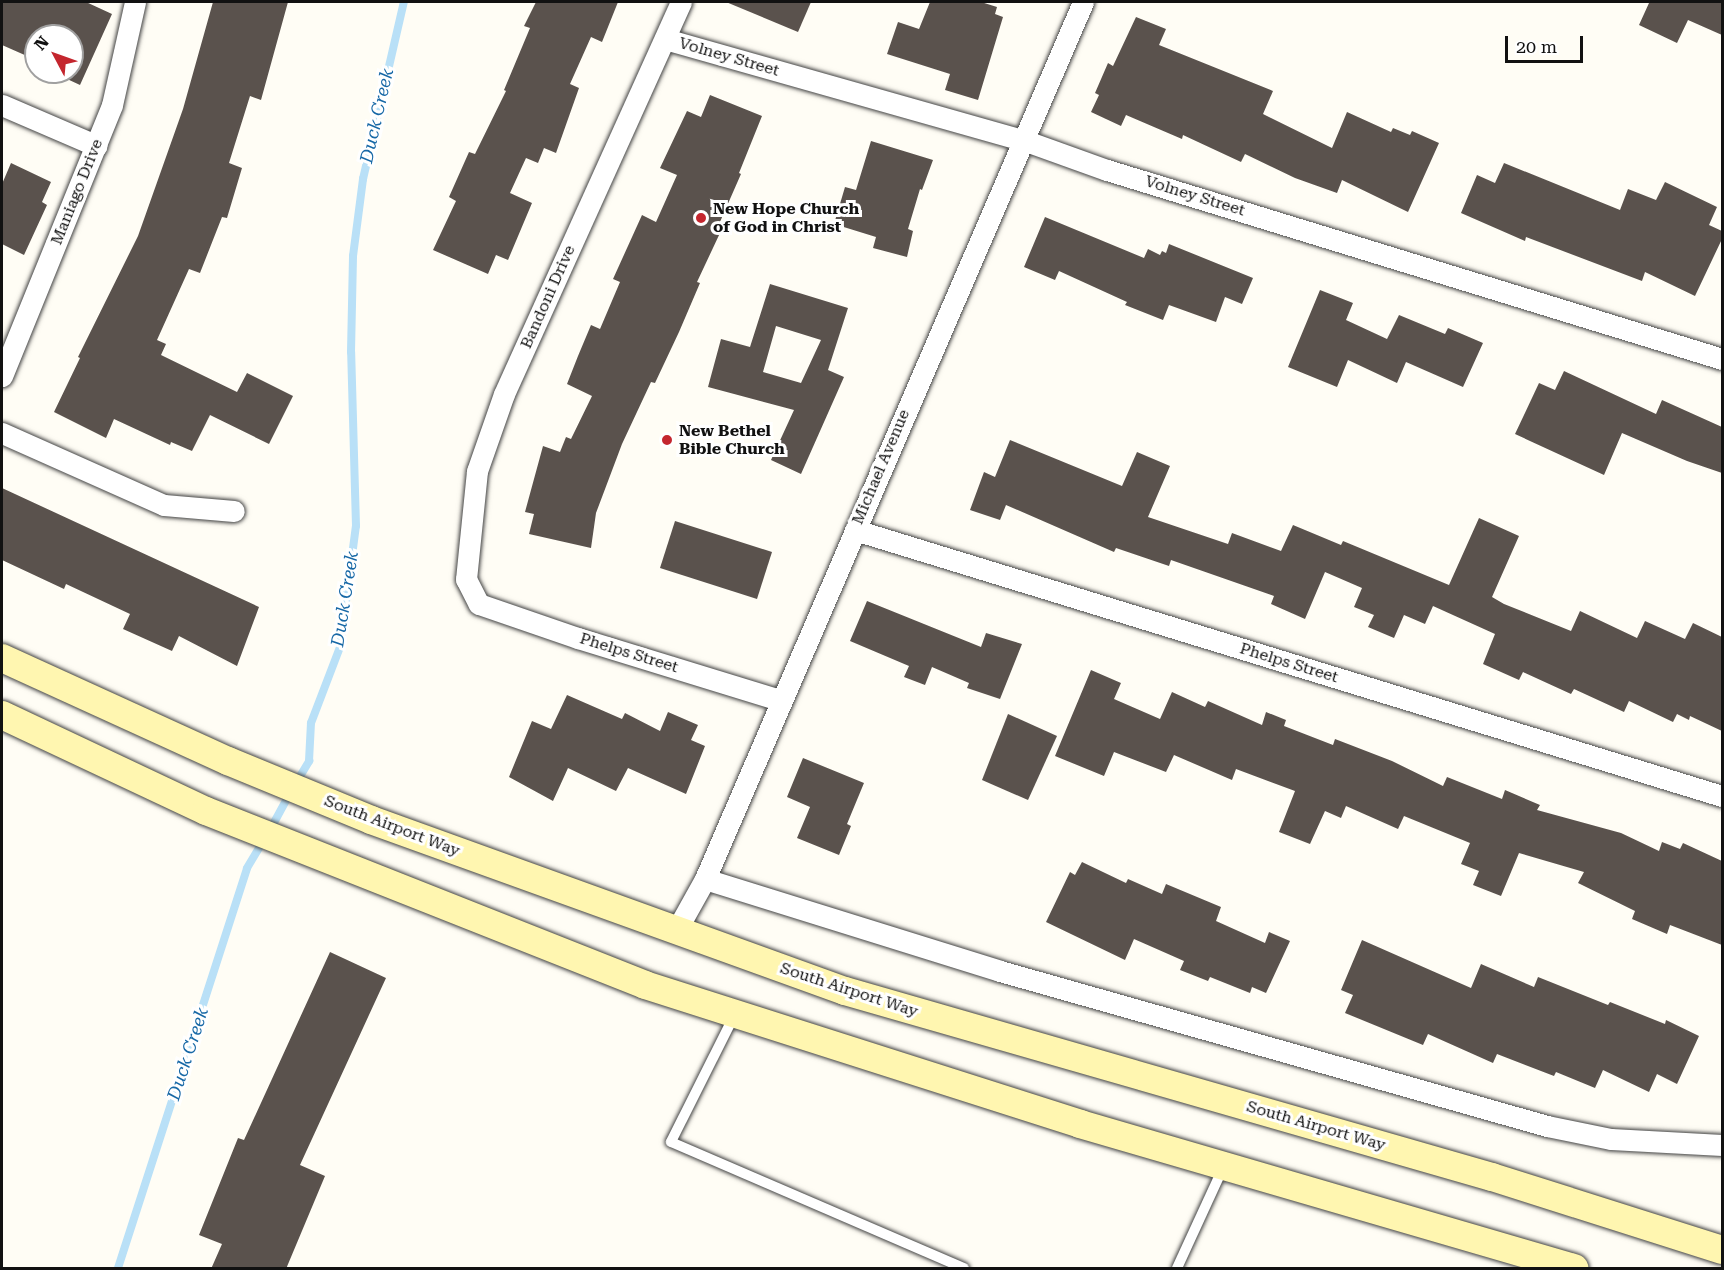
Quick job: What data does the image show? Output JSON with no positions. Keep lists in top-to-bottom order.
{
  "streets": {
    "main road": ["South Airport Way"],
    "street": [
      "Volney Street",
      "Maniago Drive",
      "Bandoni Drive",
      "Michael Avenue",
      "Phelps Street"
    ]
  },
  "crossings": [
    ["Volney Street", "Bandoni Drive"],
    ["Volney Street", "Michael Avenue"],
    ["Bandoni Drive", "Phelps Street"],
    ["Michael Avenue", "Phelps Street"],
    ["Michael Avenue", "South Airport Way"]
  ],
  "water": ["Duck Creek"],
  "places": ["New Hope Church of God in Christ", "New Bethel Bible Church"],
  "scale_bar": "20 m",
  "north": "top left"
}
